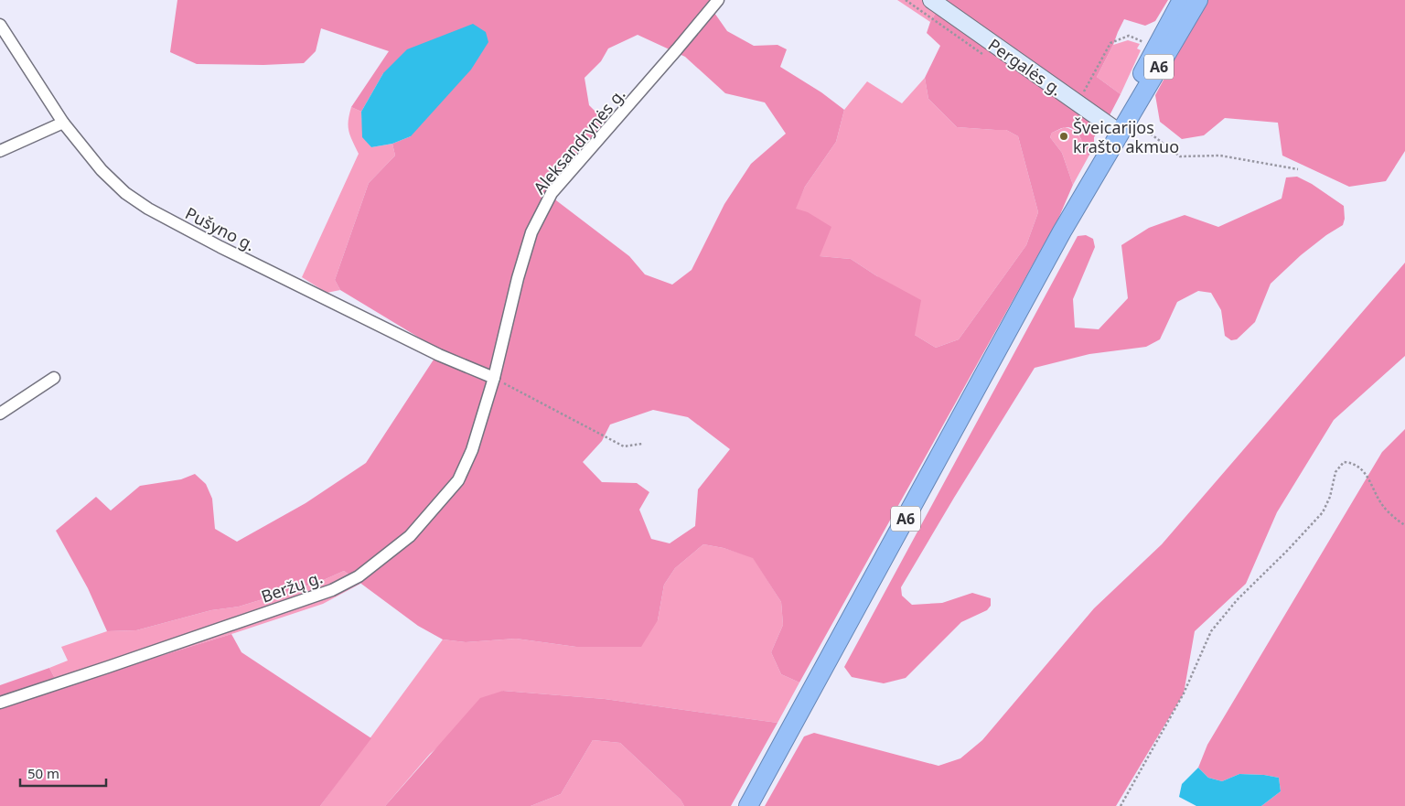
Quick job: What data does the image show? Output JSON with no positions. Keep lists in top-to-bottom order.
{
  "streets": {
    "highway": ["A6"],
    "main road": ["Pergalės g."],
    "street": ["Aleksandrynės g.", "Pušyno g.", "Beržų g."]
  },
  "crossings": [
    ["Pergalės g.", "A6"],
    ["Aleksandrynės g.", "Pušyno g."],
    ["Aleksandrynės g.", "Beržų g."],
    ["Pušyno g.", "Beržų g."]
  ],
  "places": ["Šveicarijos krašto akmuo"],
  "scale_bar": "50 m"
}
